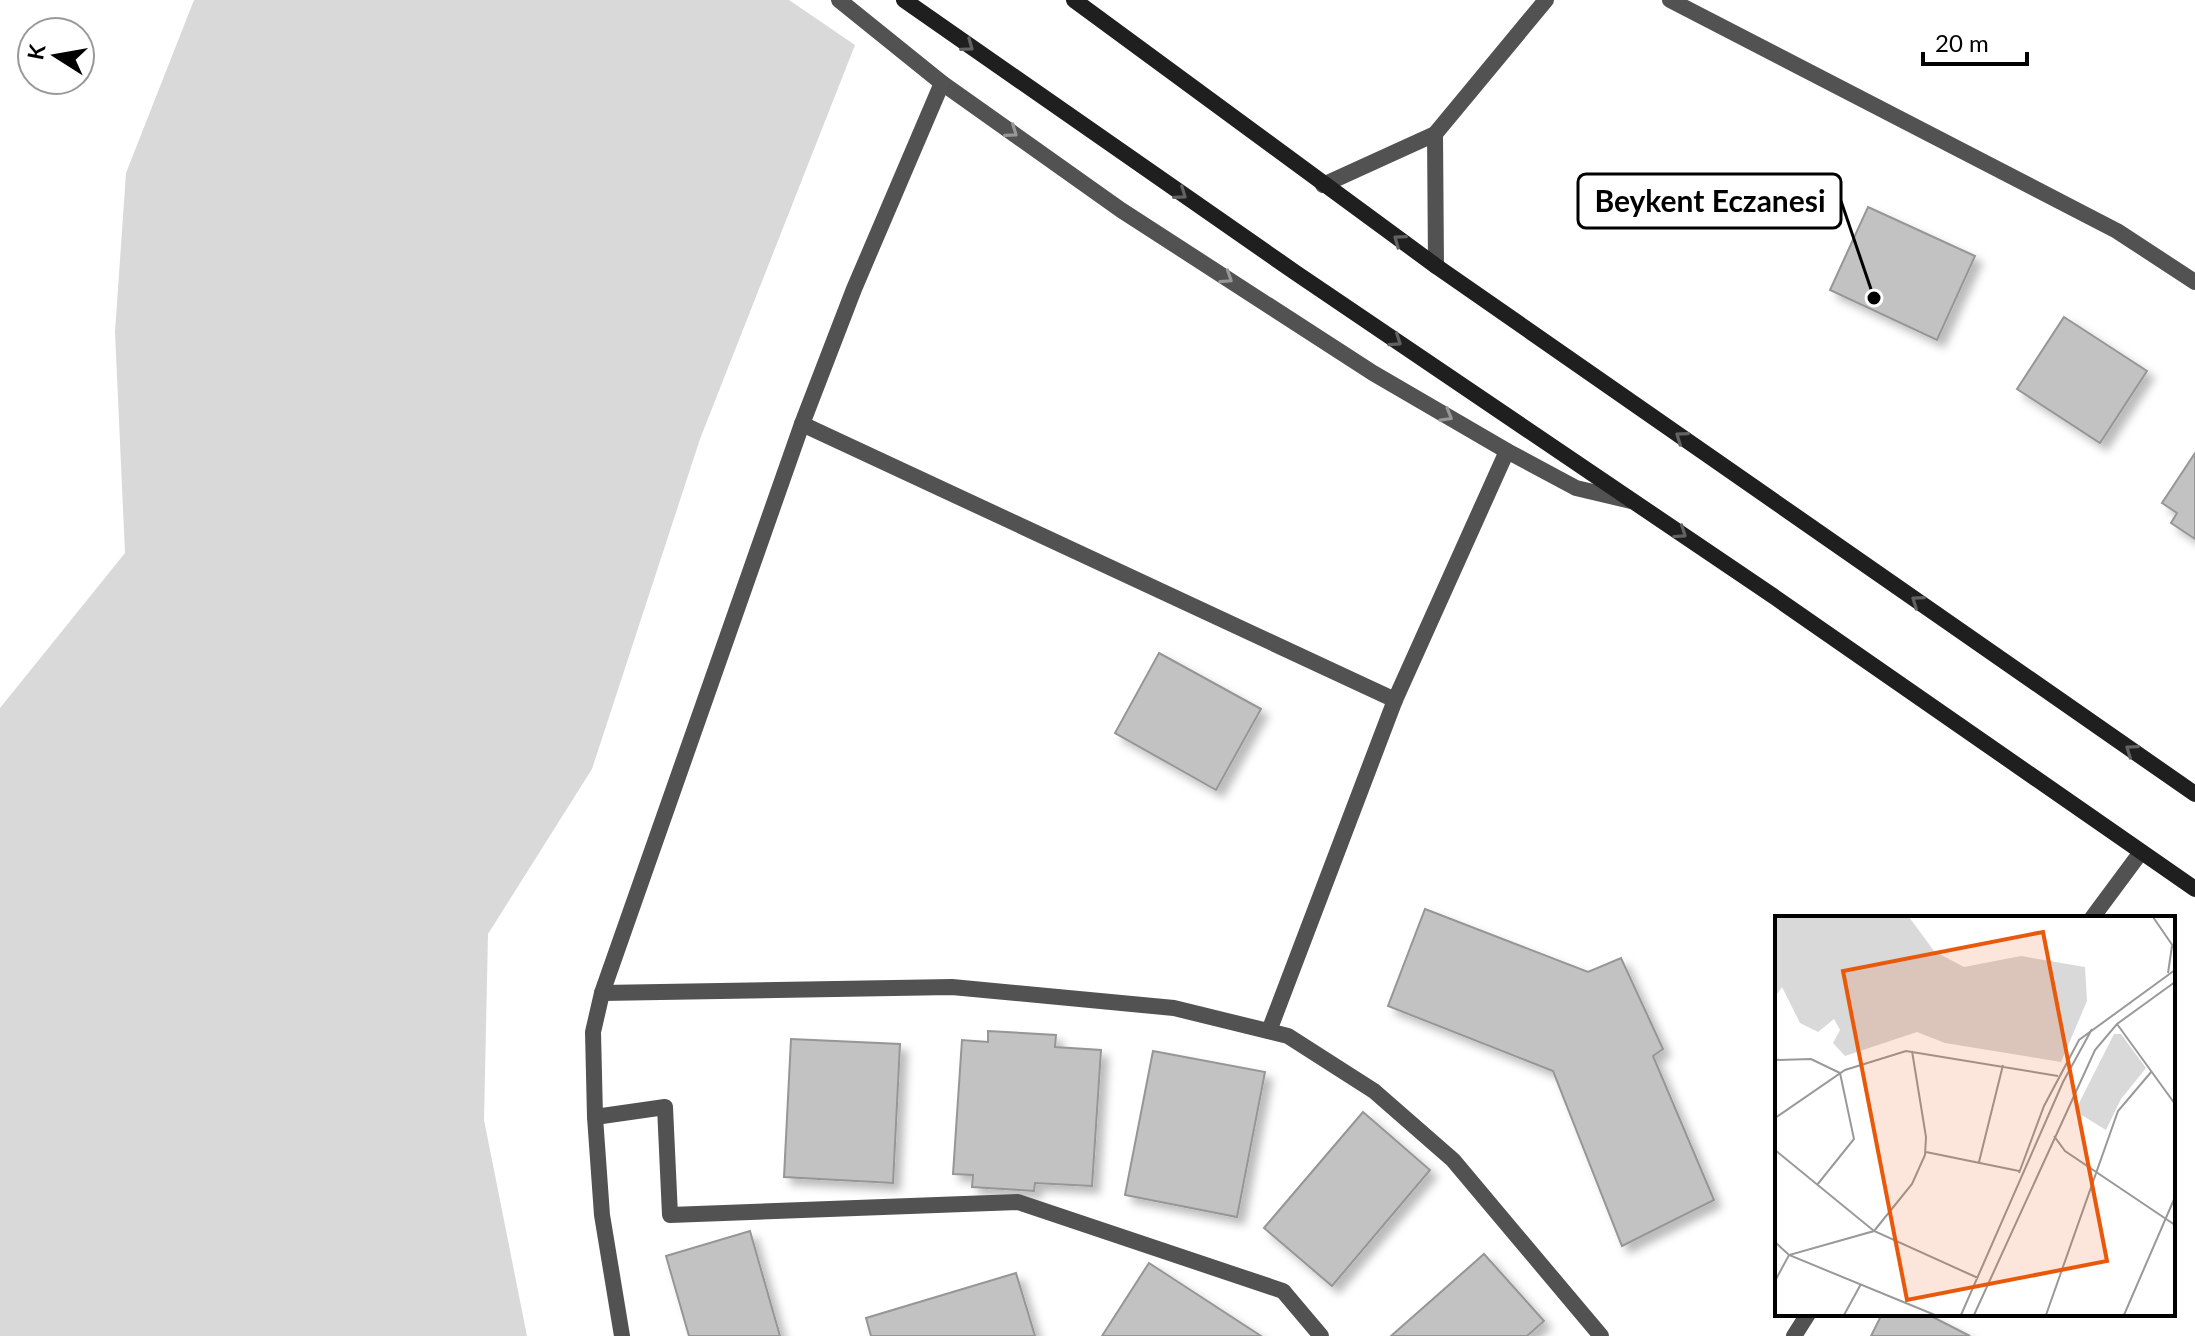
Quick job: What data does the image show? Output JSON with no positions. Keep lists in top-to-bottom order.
{
  "places": ["Beykent Eczanesi"],
  "scale_bar": "20 m",
  "north": "left"
}
